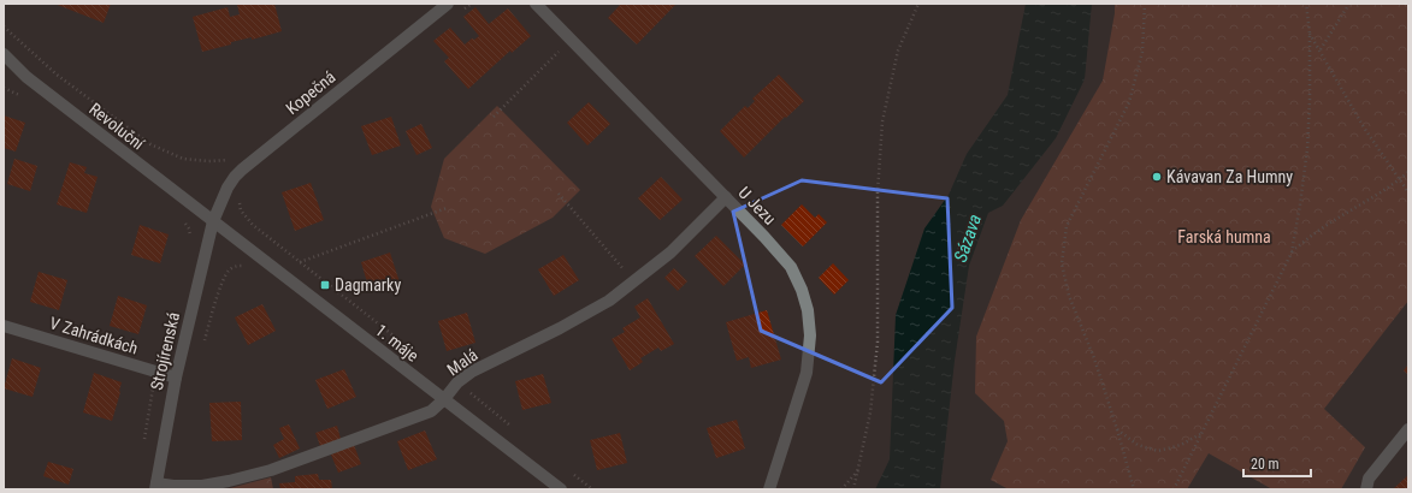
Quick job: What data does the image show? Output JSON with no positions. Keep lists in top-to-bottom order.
{
  "streets": {
    "street": [
      "Kopečná",
      "Revoluční",
      "U Jezu",
      "V Zahrádkách",
      "1. máje",
      "Strojírenská",
      "Malá"
    ]
  },
  "crossings": [
    ["Kopečná", "Revoluční"],
    ["Kopečná", "1. máje"],
    ["Kopečná", "Strojírenská"],
    ["Revoluční", "1. máje"],
    ["Revoluční", "Strojírenská"],
    ["U Jezu", "Malá"],
    ["V Zahrádkách", "Strojírenská"],
    ["1. máje", "Strojírenská"],
    ["1. máje", "Malá"],
    ["Strojírenská", "Malá"]
  ],
  "water": ["Sázava"],
  "parks": ["Farská humna"],
  "places": {
    "other": ["Kávavan Za Humny"],
    "transit": ["Dagmarky"]
  },
  "scale_bar": "20 m"
}
